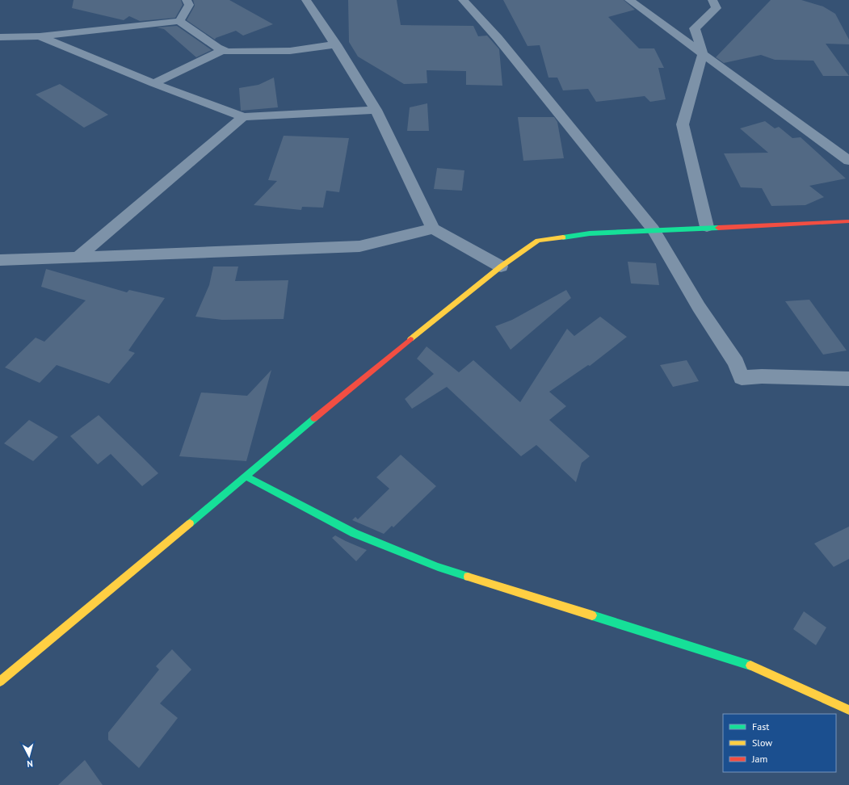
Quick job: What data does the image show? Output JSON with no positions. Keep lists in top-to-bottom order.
{
  "legend": ["Fast", "Slow", "Jam"],
  "north": "bottom"
}
